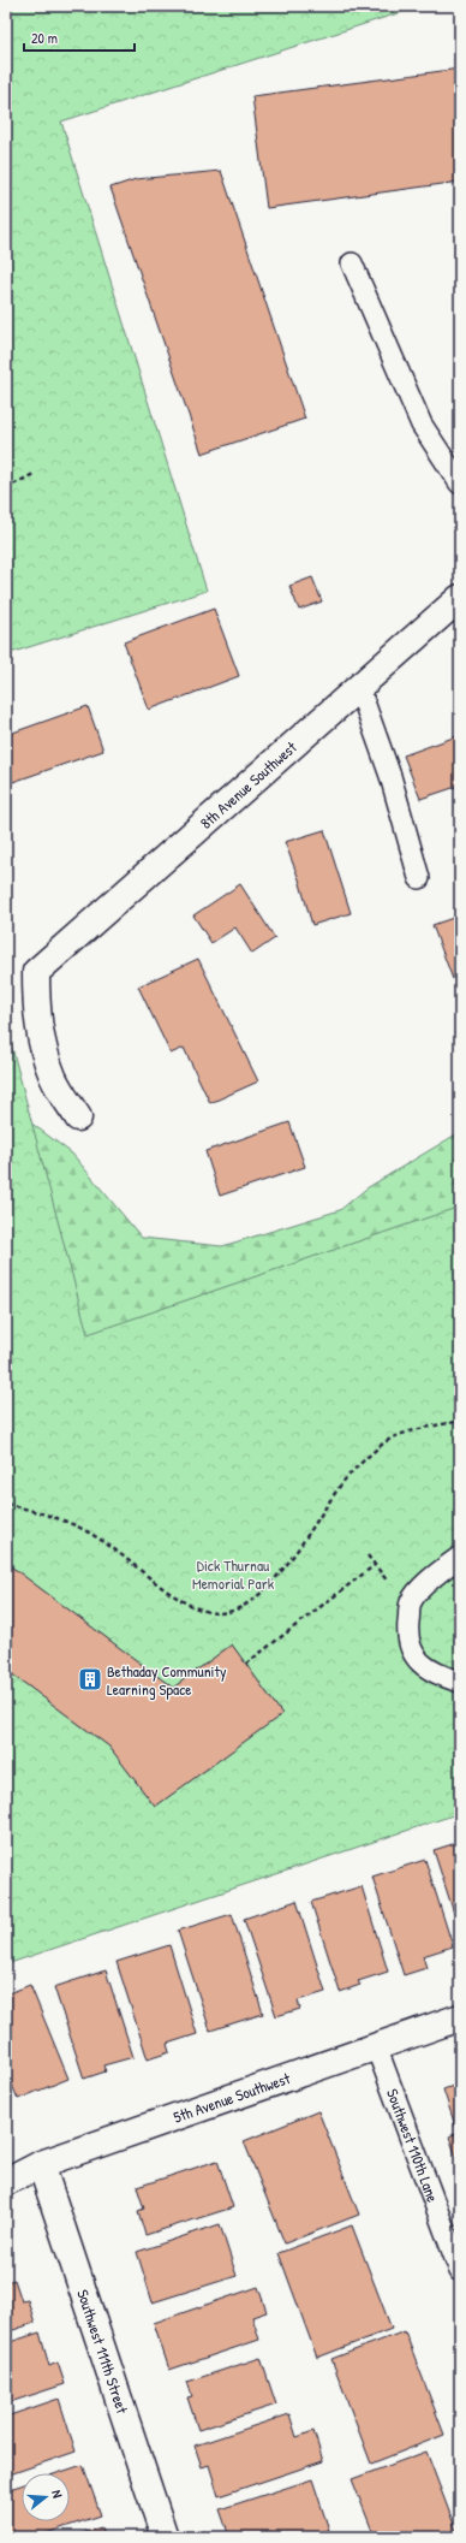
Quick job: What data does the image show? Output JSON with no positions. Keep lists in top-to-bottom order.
{
  "streets": {
    "street": ["8th Avenue Southwest", "5th Avenue Southwest", "Southwest 111th Street"],
    "lane": ["Southwest 110th Lane"]
  },
  "crossings": [
    ["5th Avenue Southwest", "Southwest 110th Lane"],
    ["5th Avenue Southwest", "Southwest 111th Street"]
  ],
  "parks": ["Dick Thurnau Memorial Park"],
  "places": {
    "building": ["Bethaday Community Learning Space"]
  },
  "scale_bar": "20 m",
  "north": "right"
}
